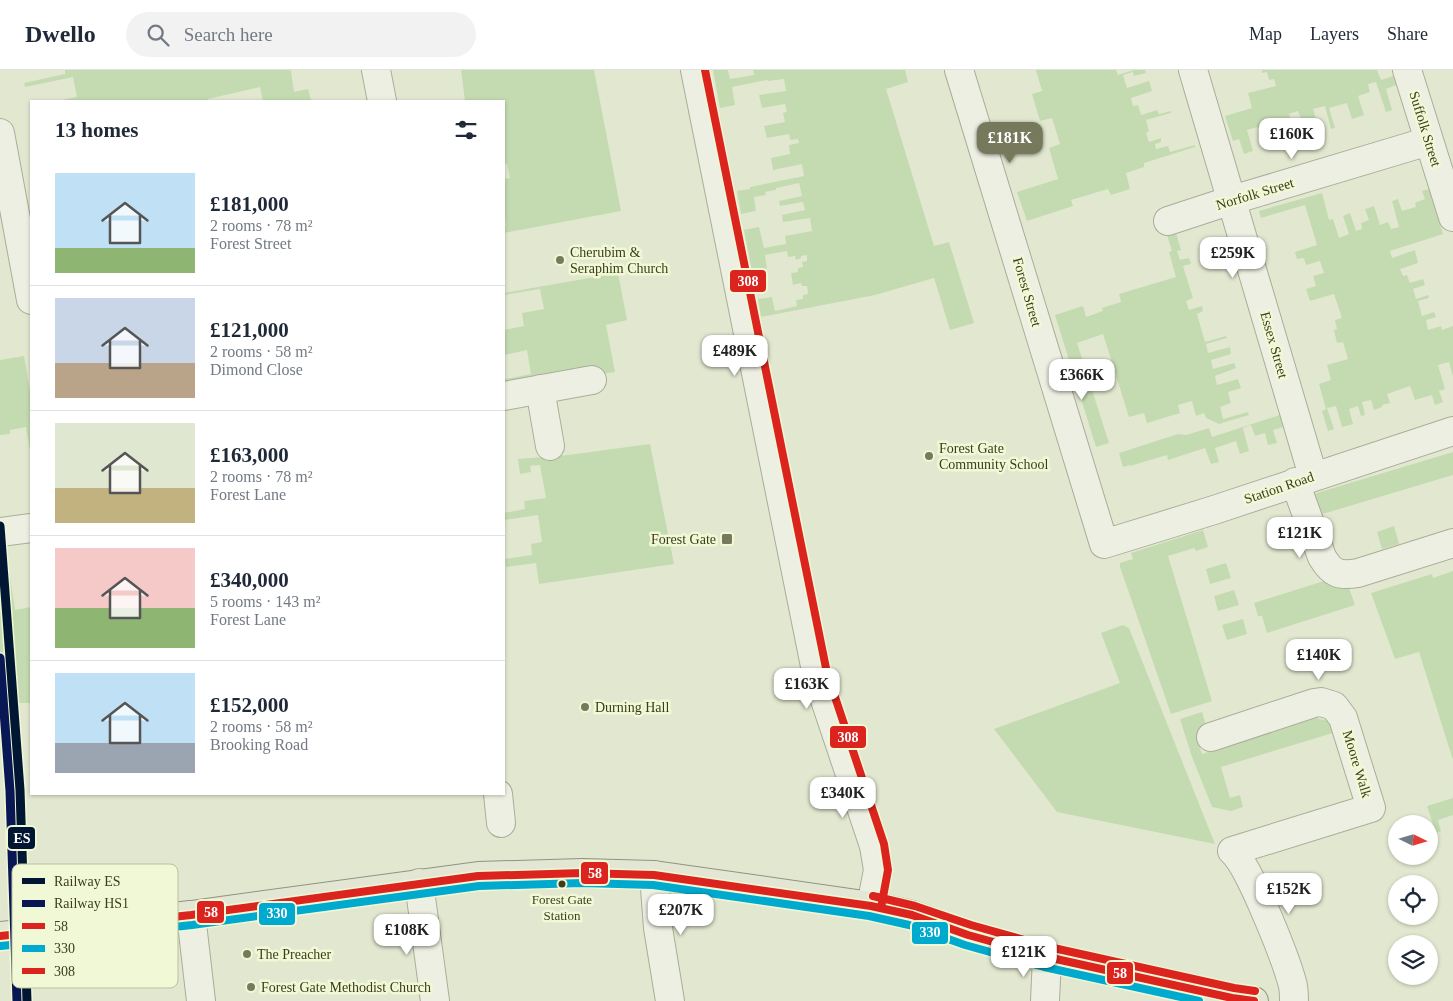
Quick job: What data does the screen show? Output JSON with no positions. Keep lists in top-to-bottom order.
{
  "streets": {
    "street": [
      "Suffolk Street",
      "Norfolk Street",
      "Forest Street",
      "Essex Street",
      "Station Road",
      "Moore Walk"
    ]
  },
  "crossings": [
    ["Suffolk Street", "Norfolk Street"],
    ["Norfolk Street", "Essex Street"],
    ["Forest Street", "Station Road"],
    ["Essex Street", "Station Road"]
  ],
  "places": {
    "other": [
      "Cherubim & Seraphim Church",
      "Forest Gate Community School",
      "Durning Hall",
      "Forest Gate Station",
      "The Preacher",
      "Forest Gate Methodist Church"
    ],
    "transit": ["Forest Gate"]
  },
  "lines": [
    "transit line 308",
    "rail line ES",
    "rail line HS1",
    "transit line 58",
    "transit line 330"
  ],
  "legend": [
    "Railway ES",
    "Railway HS1",
    "58",
    "330",
    "308"
  ],
  "north": "right",
  "page": {
    "header": "Dwello",
    "search": "Search here",
    "nav": ["Map", "Layers", "Share"],
    "heading": "13 homes",
    "price": [
      "£160K",
      "£181K",
      "£259K",
      "£489K",
      "£366K",
      "£121K",
      "£140K",
      "£163K",
      "£340K",
      "£152K",
      "£207K",
      "£108K",
      "£121K"
    ],
    "list": [
      {
        "name": "£181,000",
        "note": "2 rooms · 78 m² · Forest Street"
      },
      {
        "name": "£121,000",
        "note": "2 rooms · 58 m² · Dimond Close"
      },
      {
        "name": "£163,000",
        "note": "2 rooms · 78 m² · Forest Lane"
      },
      {
        "name": "£340,000",
        "note": "5 rooms · 143 m² · Forest Lane"
      },
      {
        "name": "£152,000",
        "note": "2 rooms · 58 m² · Brooking Road"
      }
    ]
  }
}
